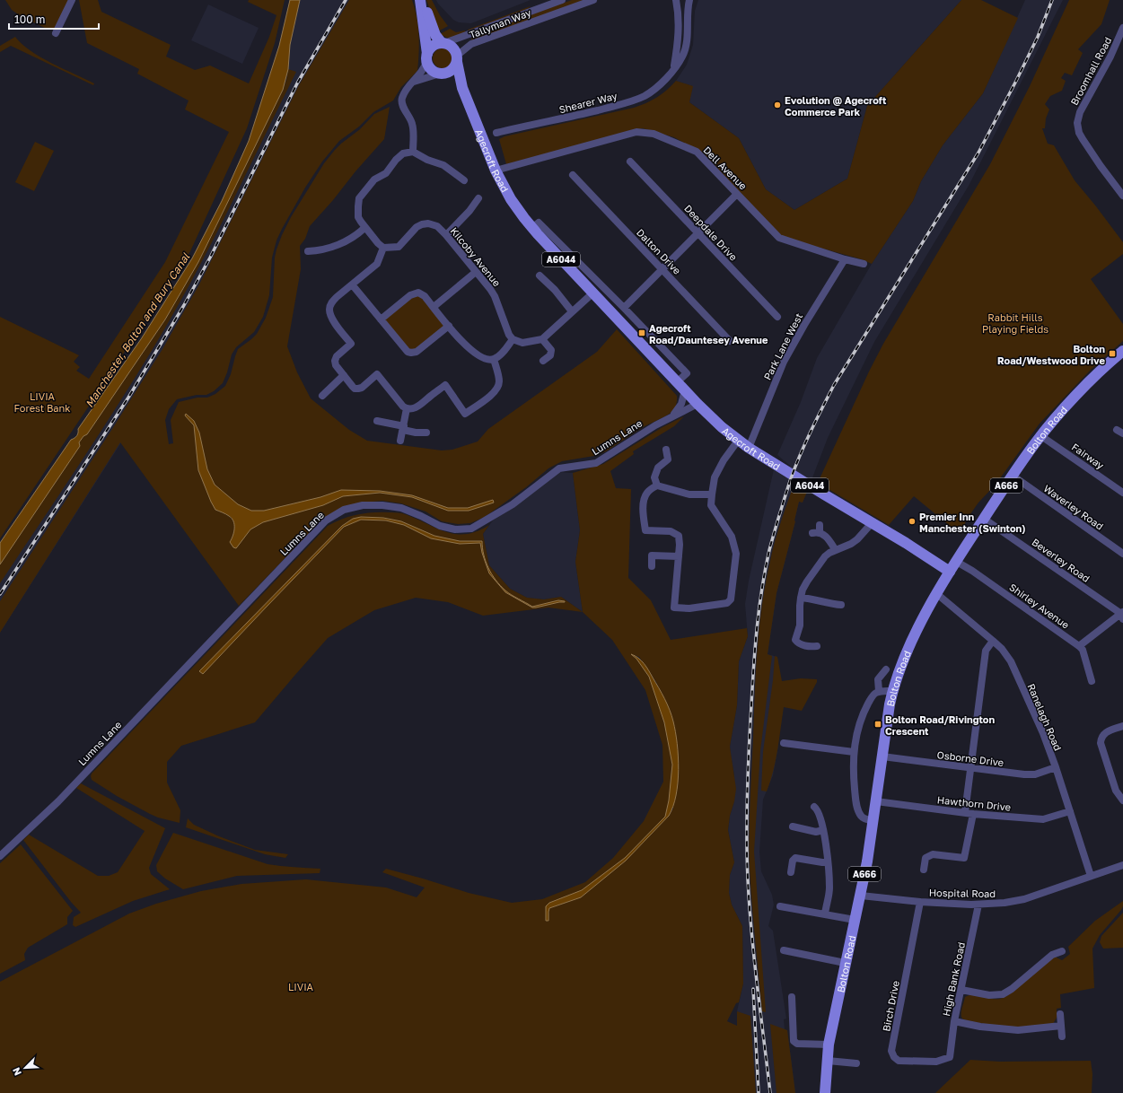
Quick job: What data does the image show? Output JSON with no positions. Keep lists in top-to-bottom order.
{
  "streets": {
    "main road": [
      "Agecroft Road",
      "A6044",
      "Bolton Road",
      "A666"
    ],
    "street": [
      "Tallyman Way",
      "Broomhall Road",
      "Shearer Way",
      "Dell Avenue",
      "Deepdale Drive",
      "Dalton Drive",
      "Kilcoby Avenue",
      "Park Lane West",
      "Lumns Lane",
      "Fairway",
      "Waverley Road",
      "Beverley Road",
      "Shirley Avenue",
      "Ranelagh Road",
      "Osborne Drive",
      "Hawthorn Drive",
      "Hospital Road",
      "High Bank Road",
      "Birch Drive"
    ]
  },
  "crossings": [
    ["Tallyman Way", "Agecroft Road"],
    ["Agecroft Road", "Dell Avenue"],
    ["Agecroft Road", "Park Lane West"],
    ["Agecroft Road", "Bolton Road"],
    ["Agecroft Road", "Lumns Lane"],
    ["Dell Avenue", "Park Lane West"],
    ["Bolton Road", "Fairway"],
    ["Bolton Road", "Waverley Road"],
    ["Bolton Road", "Beverley Road"],
    ["Bolton Road", "Shirley Avenue"],
    ["Bolton Road", "Ranelagh Road"],
    ["Bolton Road", "Osborne Drive"],
    ["Bolton Road", "Hawthorn Drive"],
    ["Bolton Road", "Hospital Road"],
    ["Ranelagh Road", "Osborne Drive"],
    ["Ranelagh Road", "Hawthorn Drive"],
    ["Ranelagh Road", "Hospital Road"],
    ["Hospital Road", "High Bank Road"],
    ["Hospital Road", "Birch Drive"],
    ["High Bank Road", "Birch Drive"]
  ],
  "water": ["Manchester, Bolton and Bury Canal"],
  "parks": ["Rabbit Hills Playing Fields", "LIVIA Forest Bank", "LIVIA"],
  "places": {
    "other": ["Evolution @ Agecroft Commerce Park", "Premier Inn Manchester (Swinton)"],
    "transit": ["Agecroft Road/Dauntesey Avenue", "Bolton Road/Westwood Drive", "Bolton Road/Rivington Crescent"]
  },
  "scale_bar": "100 m",
  "north": "bottom left"
}
